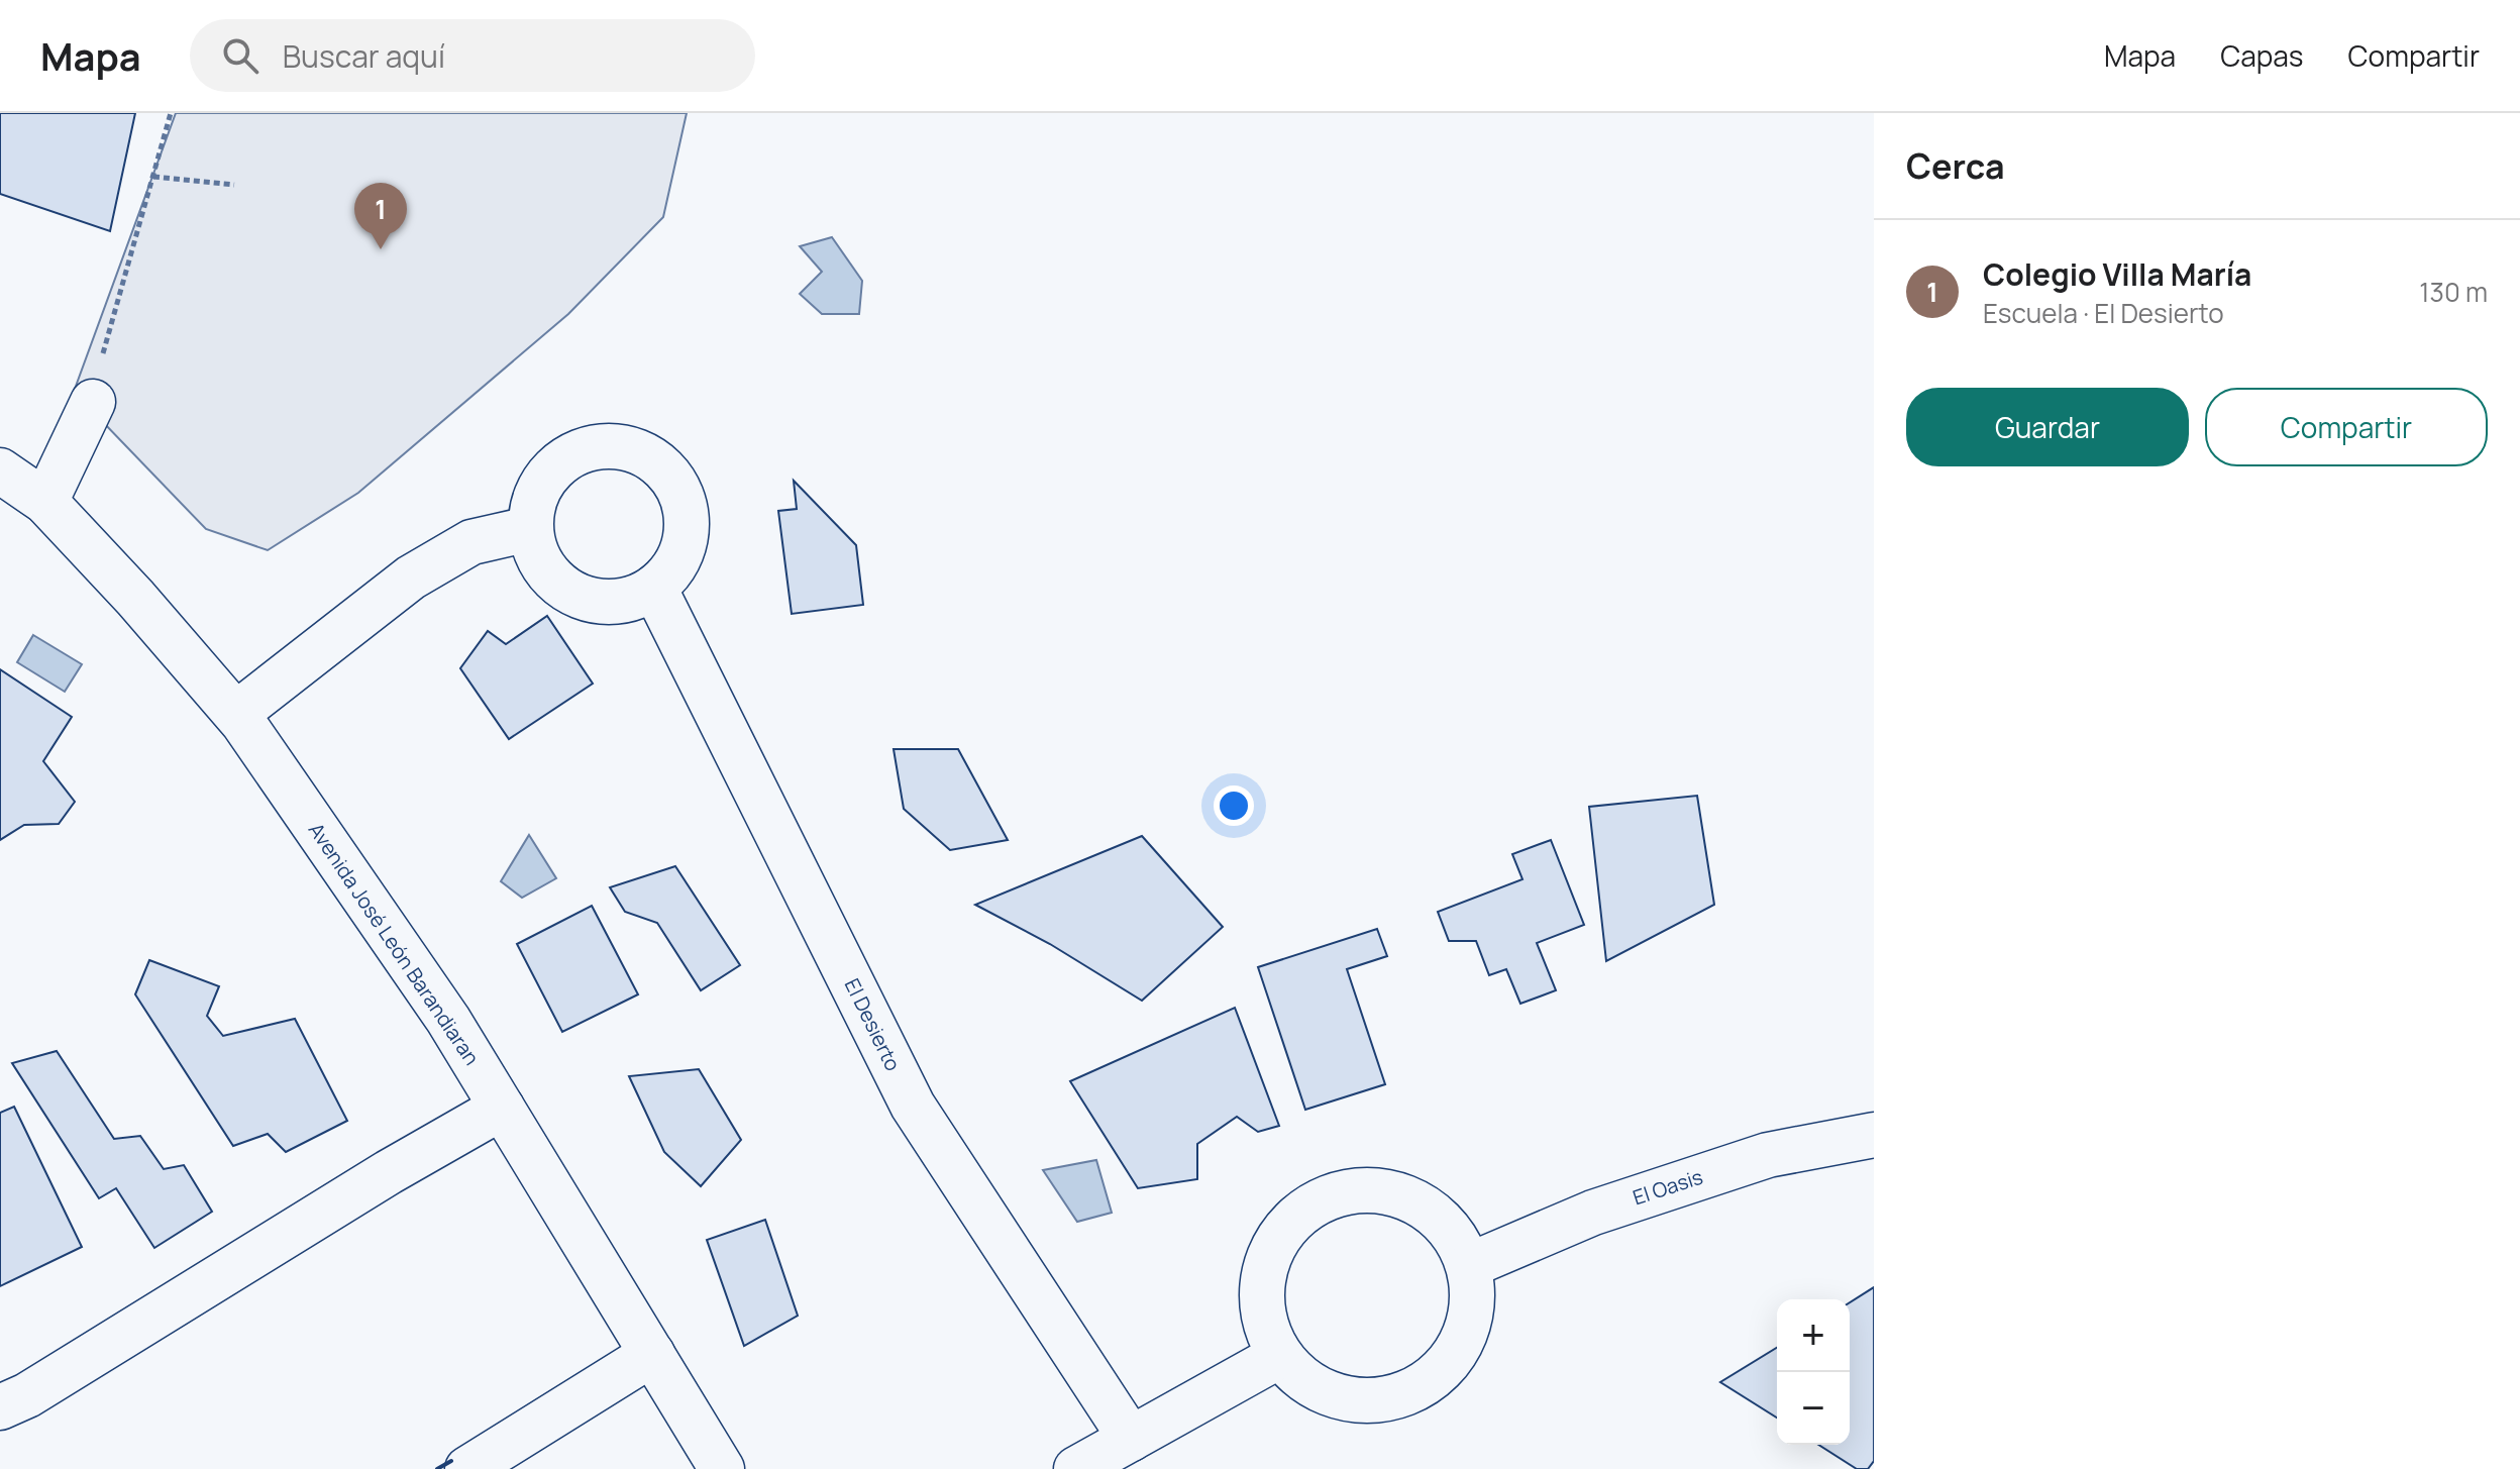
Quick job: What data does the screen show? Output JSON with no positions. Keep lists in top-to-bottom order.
{
  "streets": {
    "street": ["Avenida José León Barandiaran", "El Desierto", "El Oasis"]
  },
  "page": {
    "header": "Mapa",
    "search": "Buscar aquí",
    "nav": ["Mapa", "Capas", "Compartir"],
    "heading": "Cerca",
    "pins": "1",
    "list": [
      {
        "mark": "1",
        "name": "Colegio Villa María",
        "note": "Escuela · El Desierto",
        "value": "130 m"
      }
    ],
    "buttons": ["Guardar", "Compartir"],
    "map_buttons": ["+", "−"]
  }
}
